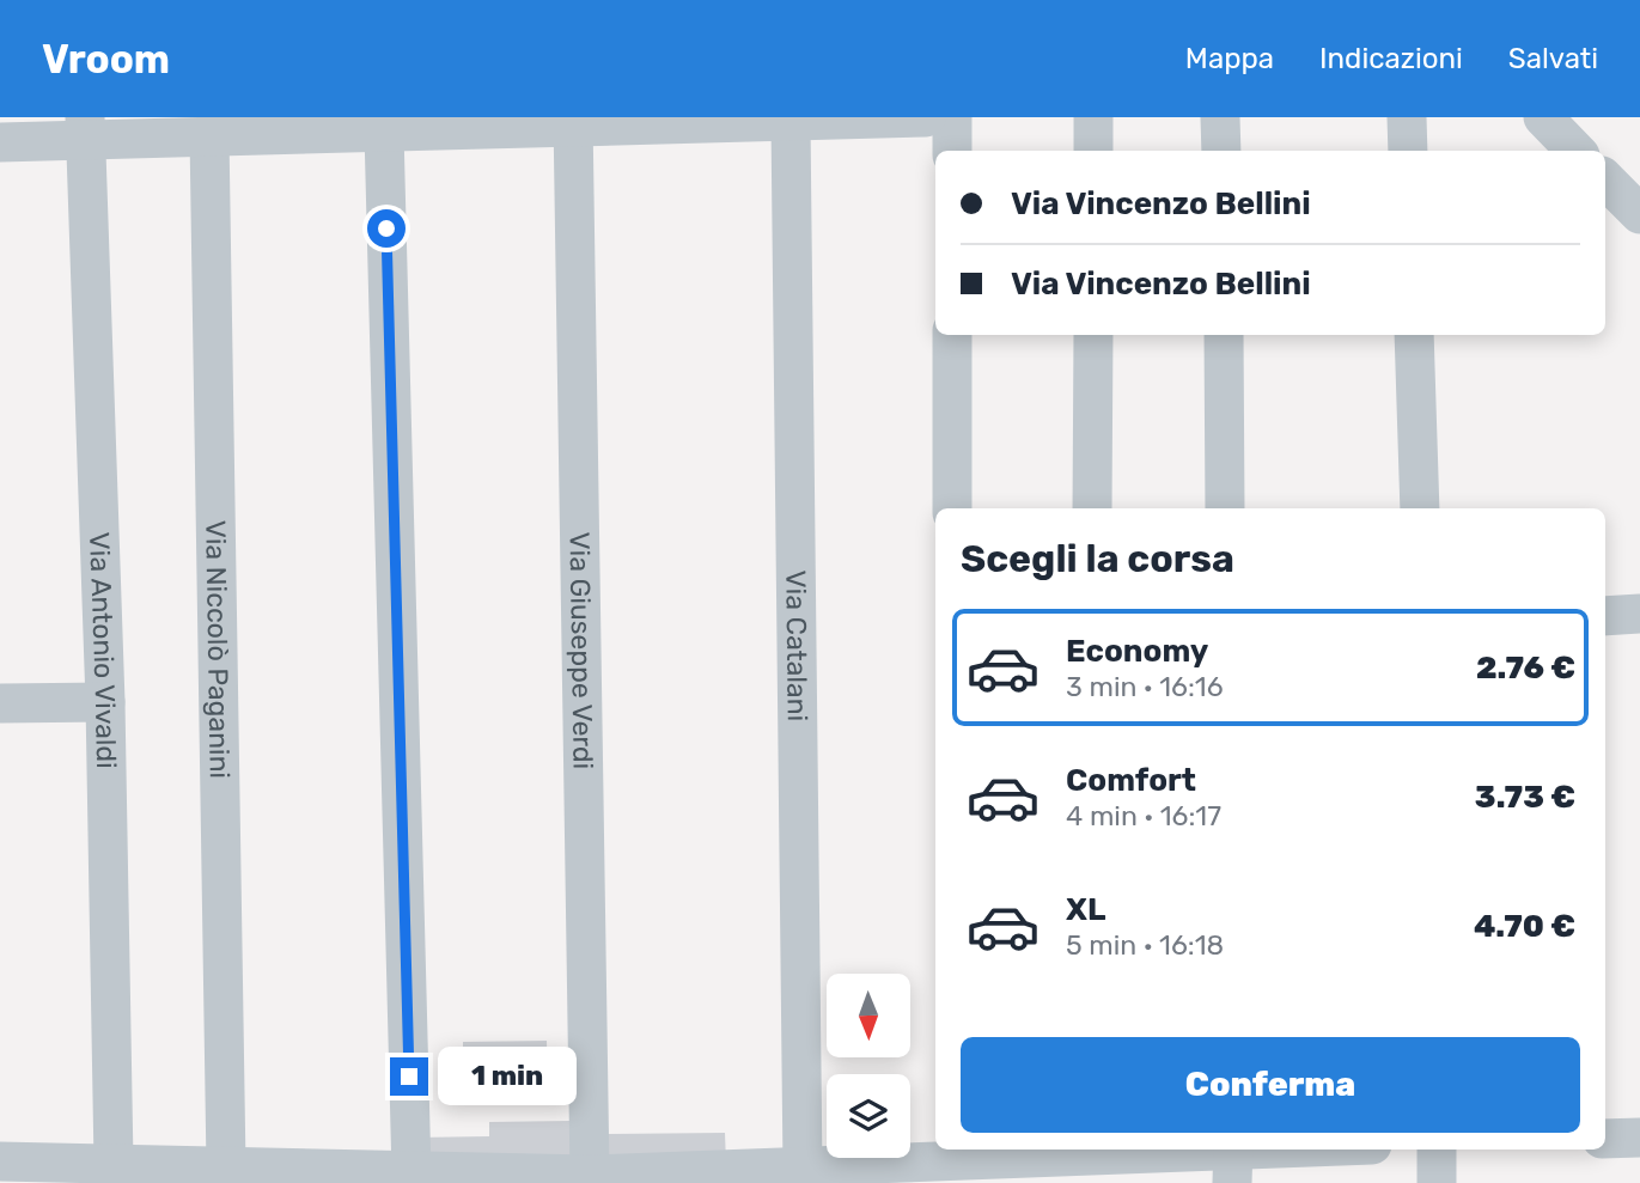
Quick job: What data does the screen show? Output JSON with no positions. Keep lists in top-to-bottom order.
{
  "streets": {
    "street": [
      "Via Catalani",
      "Via Antonio Vivaldi",
      "Via Niccolò Paganini",
      "Via Giuseppe Verdi"
    ]
  },
  "north": "bottom",
  "page": {
    "header": "Vroom",
    "nav": ["Mappa", "Indicazioni", "Salvati"],
    "banner": ["Via Vincenzo Bellini", "Via Vincenzo Bellini"],
    "heading": "Scegli la corsa",
    "list": [
      {
        "name": "Economy",
        "note": "3 min · 16:16",
        "value": "2.76 €"
      },
      {
        "name": "Comfort",
        "note": "4 min · 16:17",
        "value": "3.73 €"
      },
      {
        "name": "XL",
        "note": "5 min · 16:18",
        "value": "4.70 €"
      }
    ],
    "buttons": "Conferma",
    "bubble": "1 min"
  }
}
